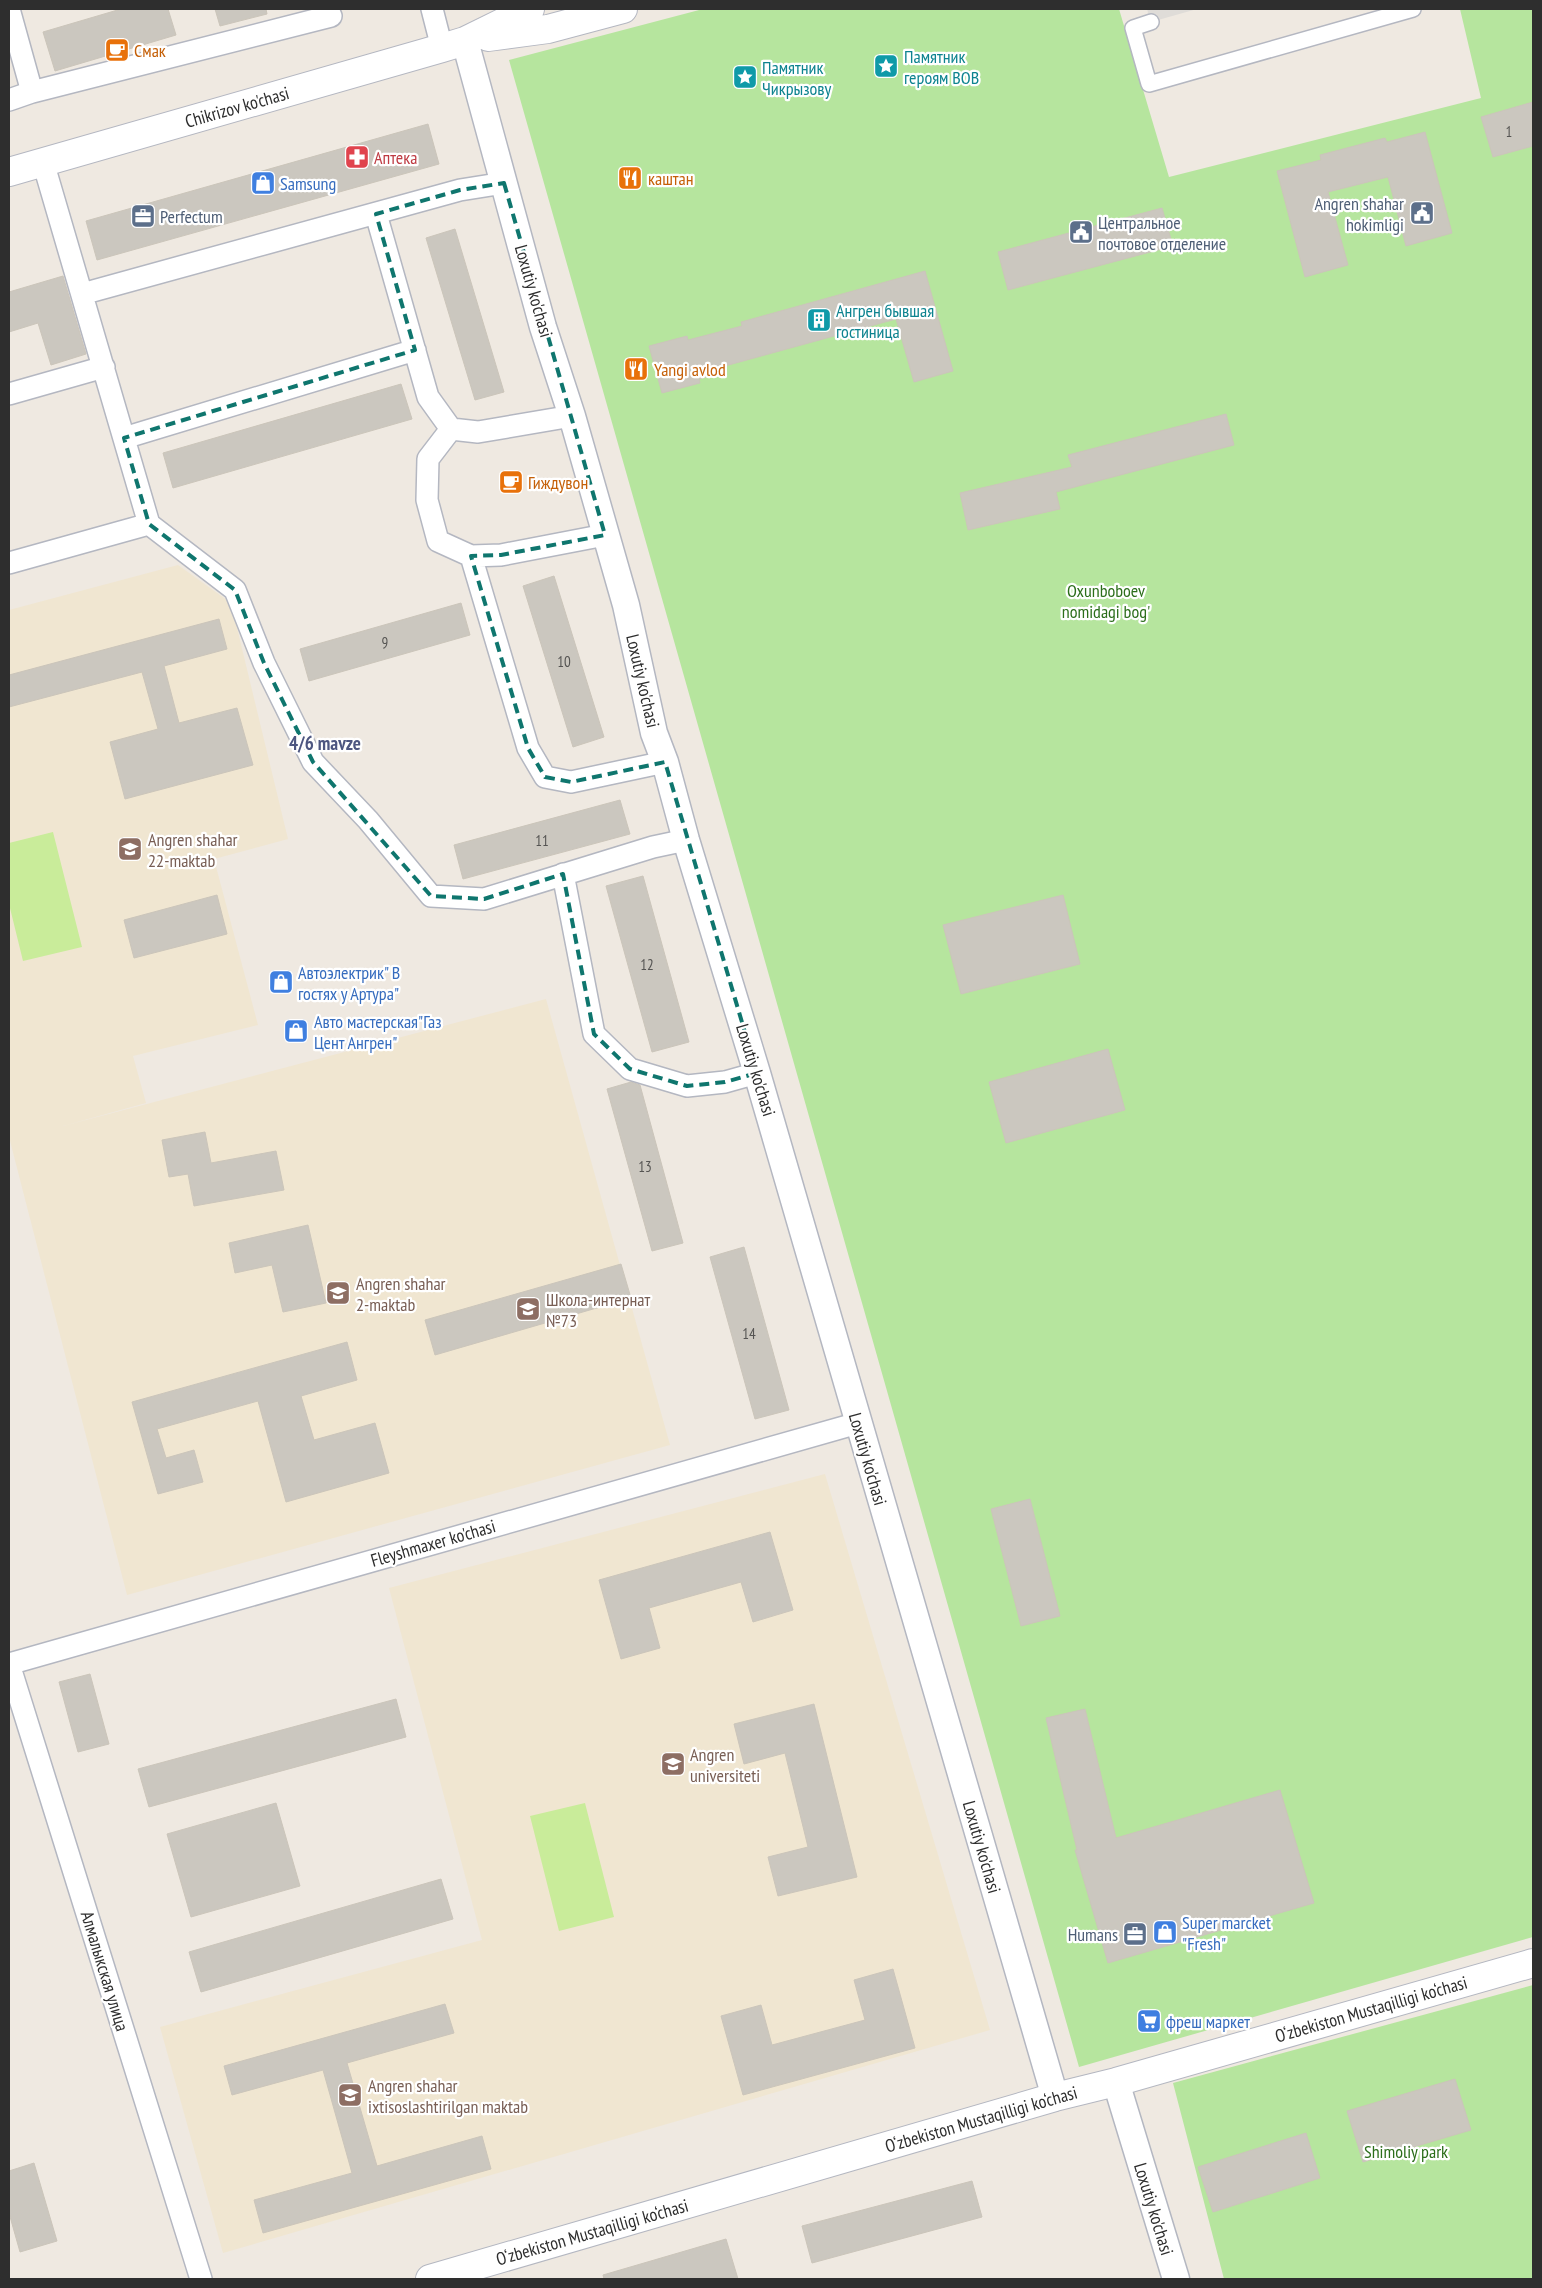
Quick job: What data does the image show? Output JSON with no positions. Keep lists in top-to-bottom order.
{
  "streets": {
    "main road": ["Chikrizov ko'chasi", "O‘zbekiston Mustaqilligi ko‘chasi"],
    "street": ["Loxutiy ko'chasi", "Fleyshmaxer ko'chasi", "Алмалыкская улица"]
  },
  "crossings": [
    ["Chikrizov ko'chasi", "Loxutiy ko'chasi"],
    ["Loxutiy ko'chasi", "Fleyshmaxer ko'chasi"],
    ["Loxutiy ko'chasi", "O‘zbekiston Mustaqilligi ko‘chasi"],
    ["Fleyshmaxer ko'chasi", "Алмалыкская улица"]
  ],
  "districts": ["4/6 mavze"],
  "parks": ["Oxunboboev nomidagi bog'", "Shimoliy park"],
  "places": {
    "cafe": ["Смак", "Гиждувон"],
    "place": ["Памятник героям ВОВ", "Памятник Чикрызову"],
    "pharmacy": ["Аптека"],
    "restaurant": ["каштан", "Yangi avlod"],
    "shop": [
      "Samsung",
      "Автоэлектрик\" В гостях у Артура\"",
      "Авто мастерская\"Газ Цент Ангрен\"",
      "Super marcket \"Fresh\""
    ],
    "public building": ["Angren shahar hokimligi", "Центральное почтовое отделение"],
    "office": ["Perfectum", "Humans"],
    "building": ["Ангрен бывшая гостиница"],
    "school or university": [
      "Angren shahar 22-maktab",
      "Angren shahar 2-maktab",
      "Школа-интернат №73",
      "Angren universiteti",
      "Angren shahar ixtisoslashtirilgan maktab"
    ],
    "supermarket": ["фреш маркет"]
  },
  "house_numbers": [
    "1",
    "9",
    "10",
    "11",
    "12",
    "13",
    "14"
  ]
}
